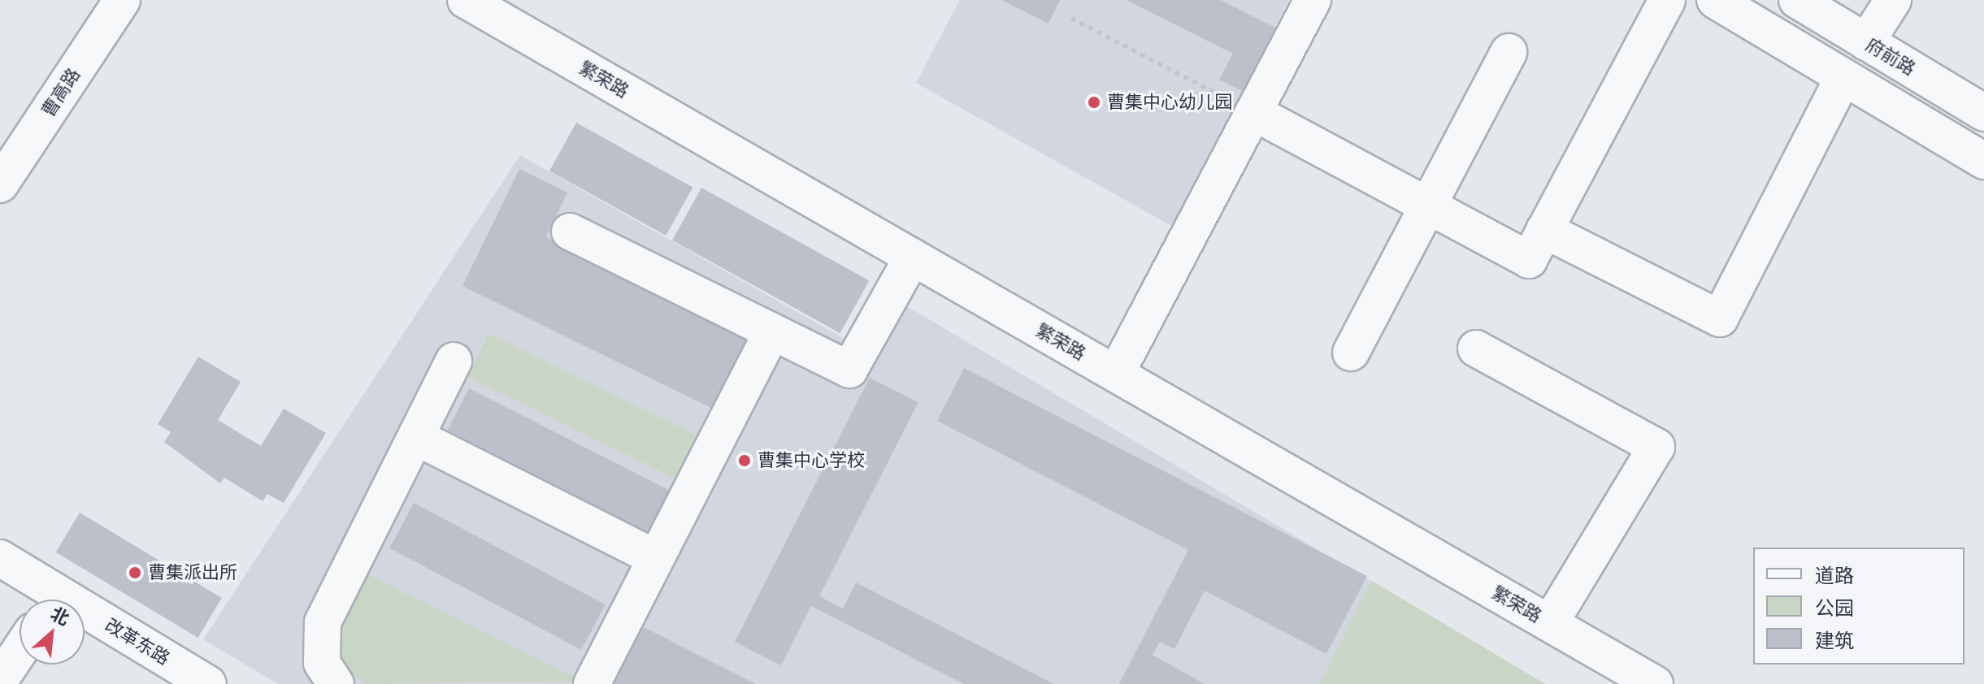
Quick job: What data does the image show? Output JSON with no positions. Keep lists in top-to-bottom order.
{
  "streets": {
    "street": [
      "府前路",
      "繁荣路",
      "曹高路",
      "改革东路"
    ]
  },
  "places": ["曹集中心幼儿园", "曹集中心学校", "曹集派出所"],
  "legend": ["道路", "公园", "建筑"],
  "north": "top right"
}
